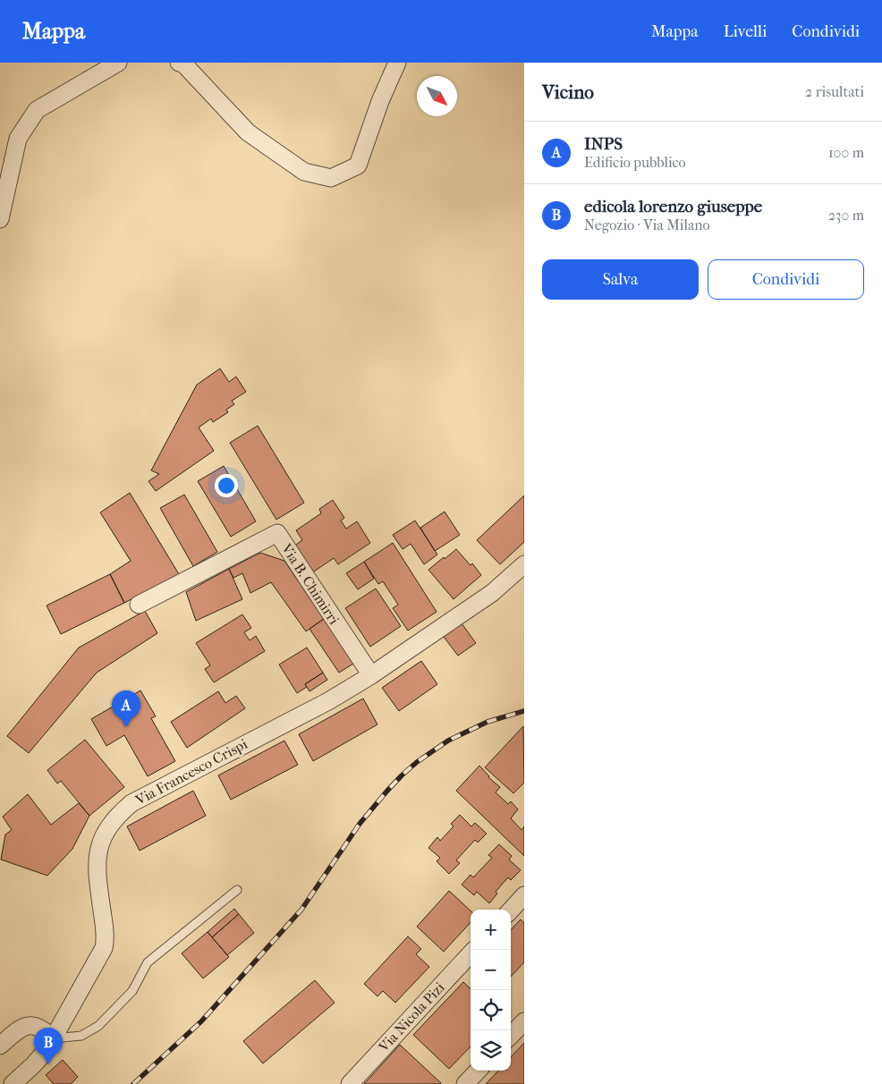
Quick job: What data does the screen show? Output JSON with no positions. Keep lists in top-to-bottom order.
{
  "streets": {
    "street": ["Via B. Chimirri", "Via Francesco Crispi", "Via Nicola Pizi"]
  },
  "crossings": [
    ["Via B. Chimirri", "Via Francesco Crispi"]
  ],
  "north": "bottom right",
  "page": {
    "header": "Mappa",
    "nav": ["Mappa", "Livelli", "Condividi"],
    "heading": ["Vicino", "2 risultati"],
    "list": [
      {
        "mark": "A",
        "name": "INPS",
        "note": "Edificio pubblico",
        "value": "100 m"
      },
      {
        "mark": "B",
        "name": "edicola lorenzo giuseppe",
        "note": "Negozio · Via Milano",
        "value": "230 m"
      }
    ],
    "buttons": ["Salva", "Condividi"],
    "pins": ["A", "B"],
    "map_buttons": ["+", "−"]
  }
}
